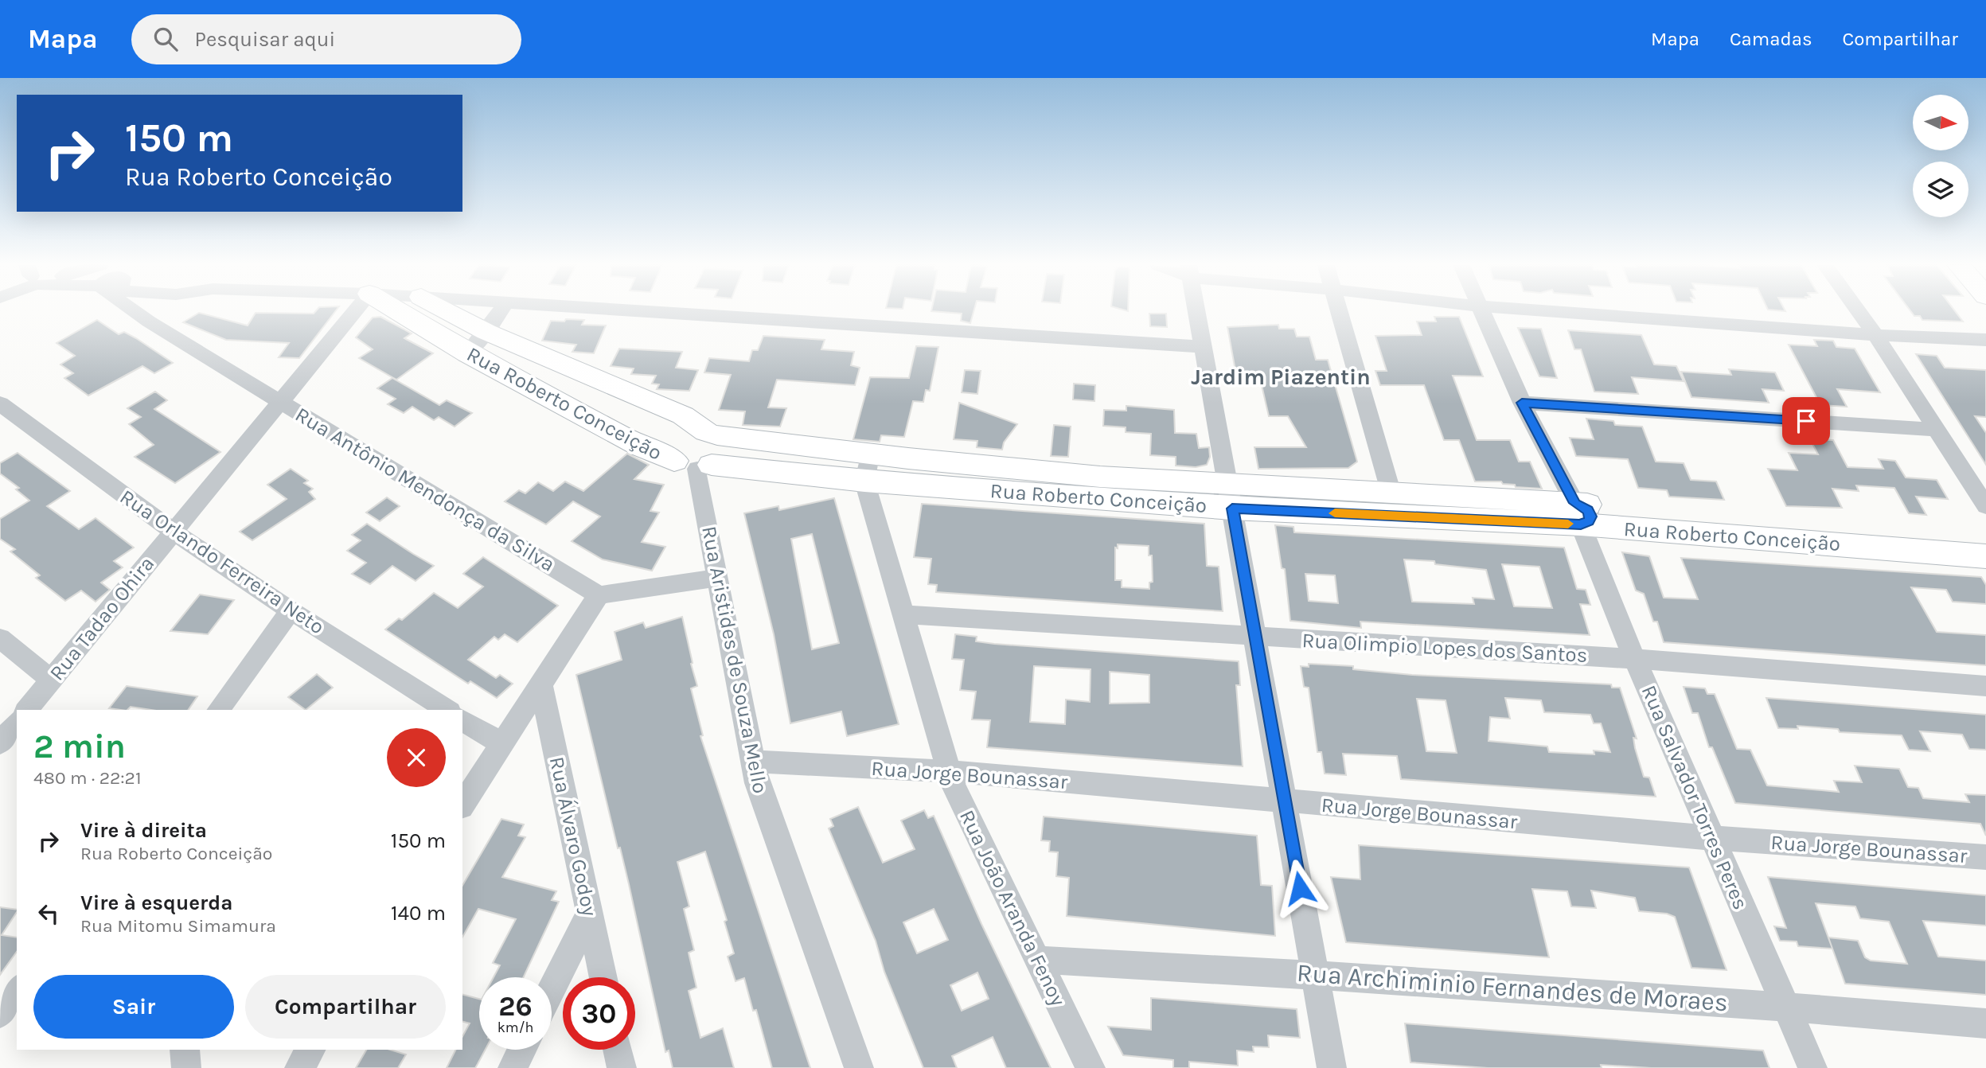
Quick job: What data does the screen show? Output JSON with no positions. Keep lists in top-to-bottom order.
{
  "streets": {
    "street": [
      "Rua Roberto Conceição",
      "Rua Antônio Mendonça da Silva",
      "Rua Orlando Ferreira Neto",
      "Rua Tadao Ohira",
      "Rua Olimpio Lopes dos Santos",
      "Rua Aristides de Souza Mello",
      "Rua Jorge Bounassar",
      "Rua Salvador Torres Peres",
      "Rua Álvaro Godoy",
      "Rua João Aranda Fenoy",
      "Rua Archiminio Fernandes de Moraes"
    ]
  },
  "crossings": [
    ["Rua Roberto Conceição", "Rua Aristides de Souza Mello"],
    ["Rua Roberto Conceição", "Rua Salvador Torres Peres"],
    ["Rua Roberto Conceição", "Rua João Aranda Fenoy"],
    ["Rua Antônio Mendonça da Silva", "Rua Tadao Ohira"],
    ["Rua Orlando Ferreira Neto", "Rua Tadao Ohira"],
    ["Rua Olimpio Lopes dos Santos", "Rua Salvador Torres Peres"],
    ["Rua Olimpio Lopes dos Santos", "Rua João Aranda Fenoy"],
    ["Rua Aristides de Souza Mello", "Rua Jorge Bounassar"],
    ["Rua Jorge Bounassar", "Rua Salvador Torres Peres"],
    ["Rua Jorge Bounassar", "Rua João Aranda Fenoy"],
    ["Rua Salvador Torres Peres", "Rua Archiminio Fernandes de Moraes"],
    ["Rua João Aranda Fenoy", "Rua Archiminio Fernandes de Moraes"]
  ],
  "districts": ["Jardim Piazentin"],
  "north": "right",
  "page": {
    "header": "Mapa",
    "search": "Pesquisar aqui",
    "nav": ["Mapa", "Camadas", "Compartilhar"],
    "turn": ["150 m", "Rua Roberto Conceição"],
    "heading": ["2 min", "480 m · 22:21"],
    "list": [
      {
        "name": "Vire à direita",
        "note": "Rua Roberto Conceição",
        "value": "150 m"
      },
      {
        "name": "Vire à esquerda",
        "note": "Rua Mitomu Simamura",
        "value": "140 m"
      }
    ],
    "buttons": ["Sair", "Compartilhar"],
    "speed": "26 km/h",
    "limit": "30"
  }
}
